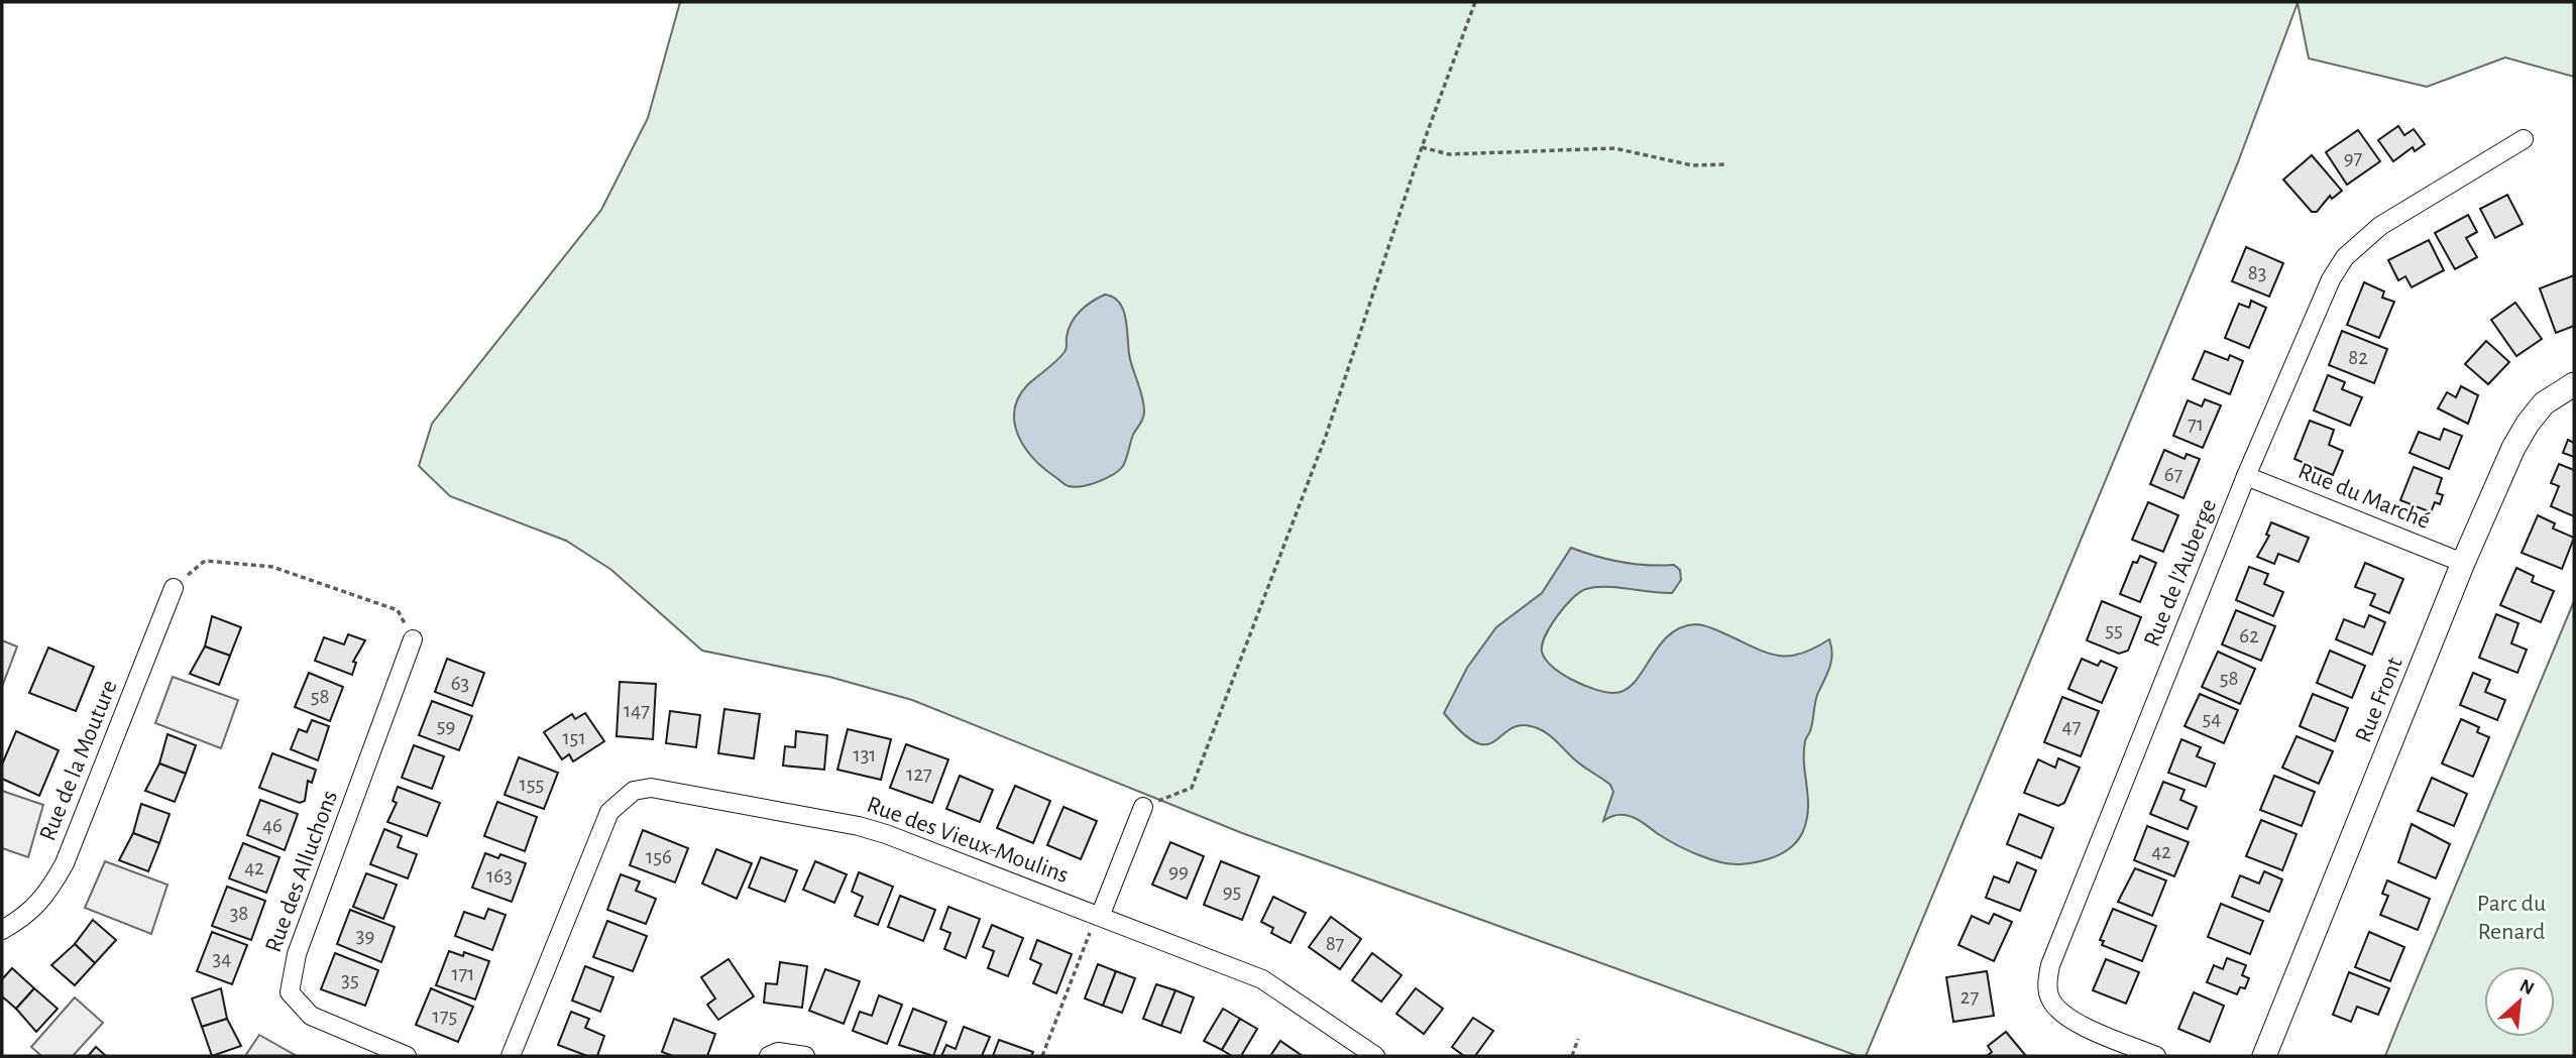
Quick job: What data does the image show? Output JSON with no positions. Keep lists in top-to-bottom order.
{
  "streets": {
    "street": [
      "Rue du Marché",
      "Rue de l'Auberge",
      "Rue Front",
      "Rue de la Mouture",
      "Rue des Vieux-Moulins",
      "Rue des Alluchons"
    ]
  },
  "crossings": [
    ["Rue du Marché", "Rue de l'Auberge"],
    ["Rue du Marché", "Rue Front"]
  ],
  "parks": ["Parc du Renard"],
  "house_numbers": [
    "97",
    "83",
    "82",
    "71",
    "67",
    "55",
    "62",
    "58",
    "63",
    "58",
    "147",
    "54",
    "59",
    "47",
    "151",
    "131",
    "127",
    "155",
    "46",
    "42",
    "156",
    "42",
    "99",
    "163",
    "95",
    "38",
    "39",
    "87",
    "34",
    "171",
    "35",
    "27",
    "175"
  ],
  "north": "top right"
}
